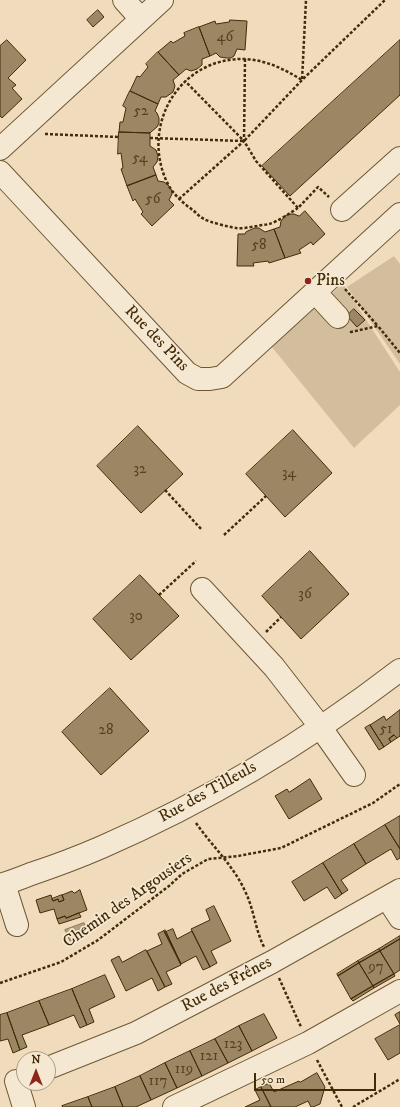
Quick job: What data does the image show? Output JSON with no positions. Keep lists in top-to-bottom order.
{
  "streets": {
    "street": ["Rue des Pins", "Rue des Tilleuls", "Rue des Frênes"],
    "path": ["Chemin des Argousiers"]
  },
  "places": ["Pins"],
  "house_numbers": [
    "46",
    "52",
    "54",
    "56",
    "58",
    "32",
    "34",
    "36",
    "30",
    "51",
    "28",
    "97",
    "123",
    "121",
    "119",
    "117"
  ],
  "scale_bar": "50 m",
  "north": "top"
}
